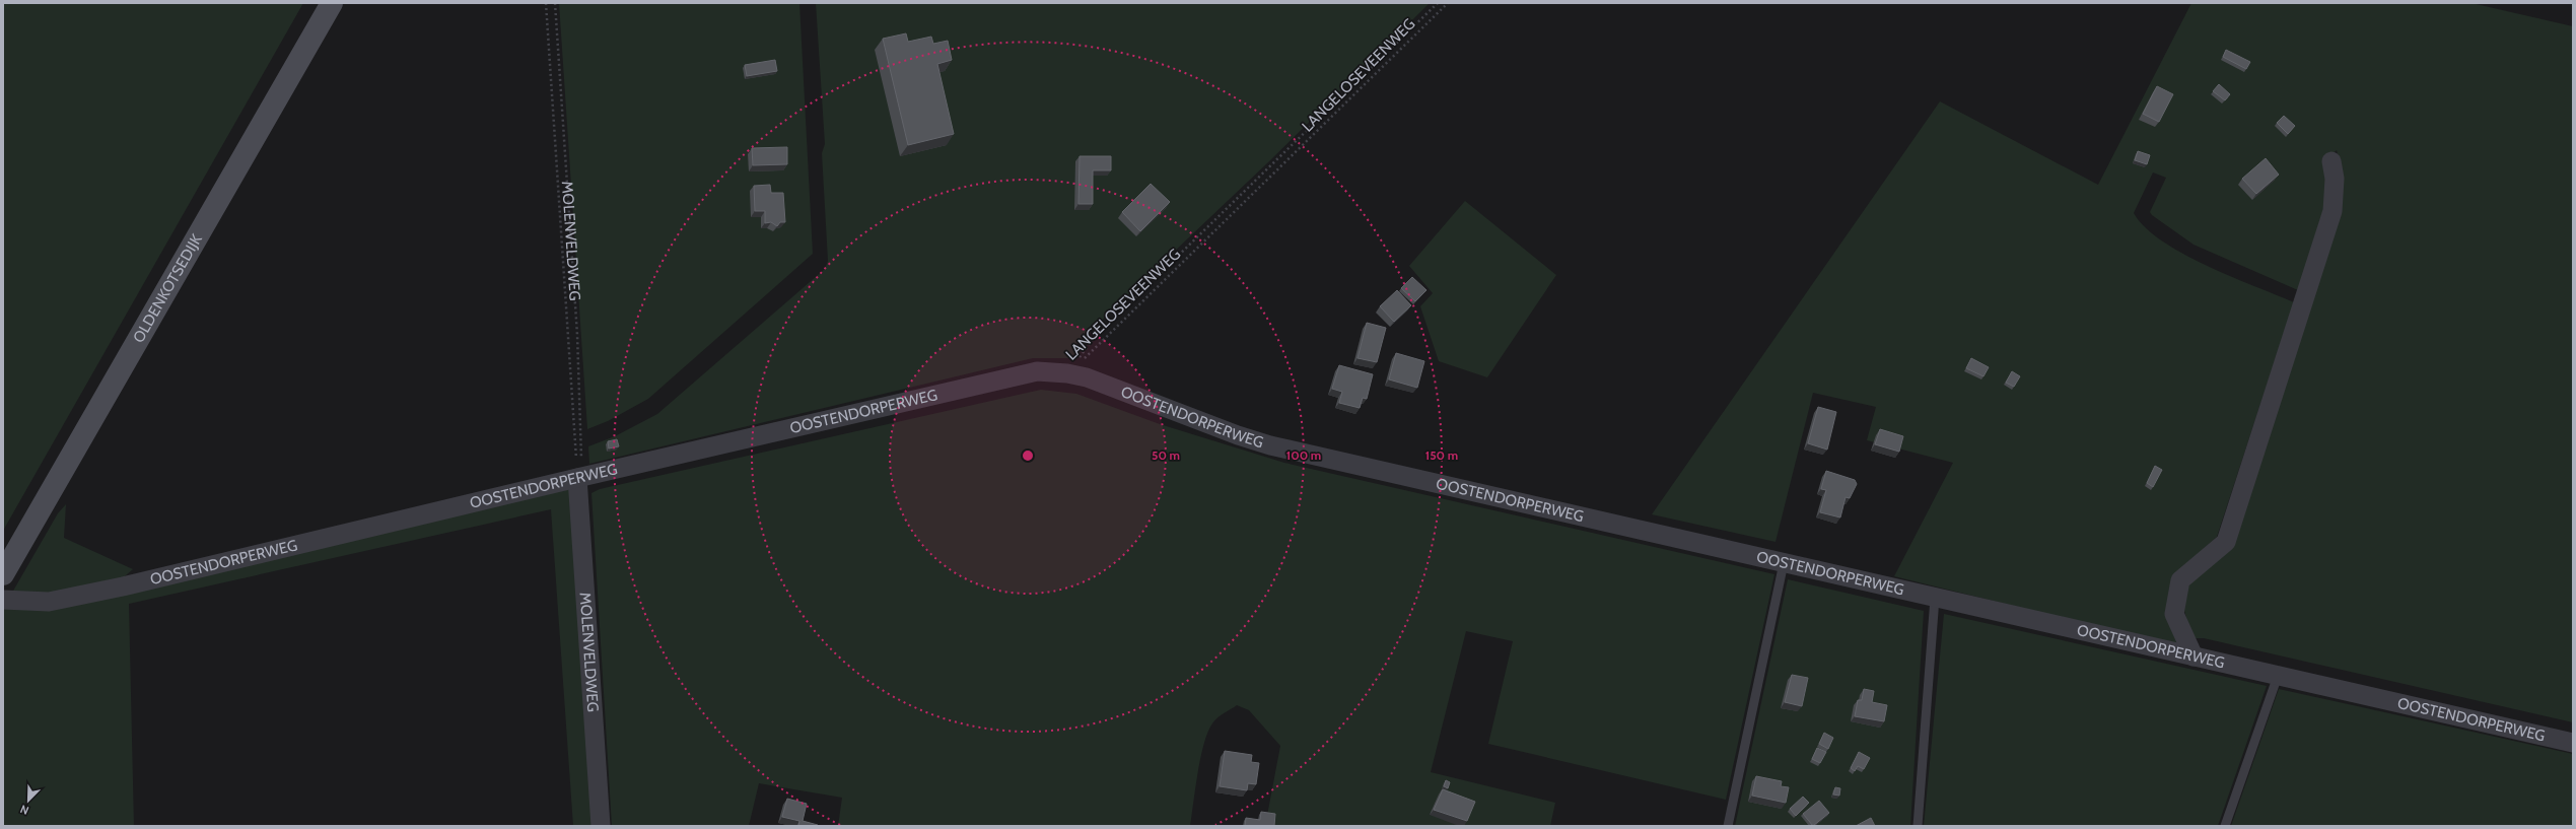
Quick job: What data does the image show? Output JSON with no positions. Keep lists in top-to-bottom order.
{
  "streets": {
    "street": ["MOLENVELDWEG", "OLDENKOTSEDIJK", "OOSTENDORPERWEG"],
    "path": ["LANGELOSEVEENWEG"]
  },
  "crossings": [
    ["LANGELOSEVEENWEG", "OOSTENDORPERWEG"],
    ["MOLENVELDWEG", "OOSTENDORPERWEG"]
  ],
  "north": "bottom left",
  "rings": ["50 m", "100 m", "150 m"]
}
